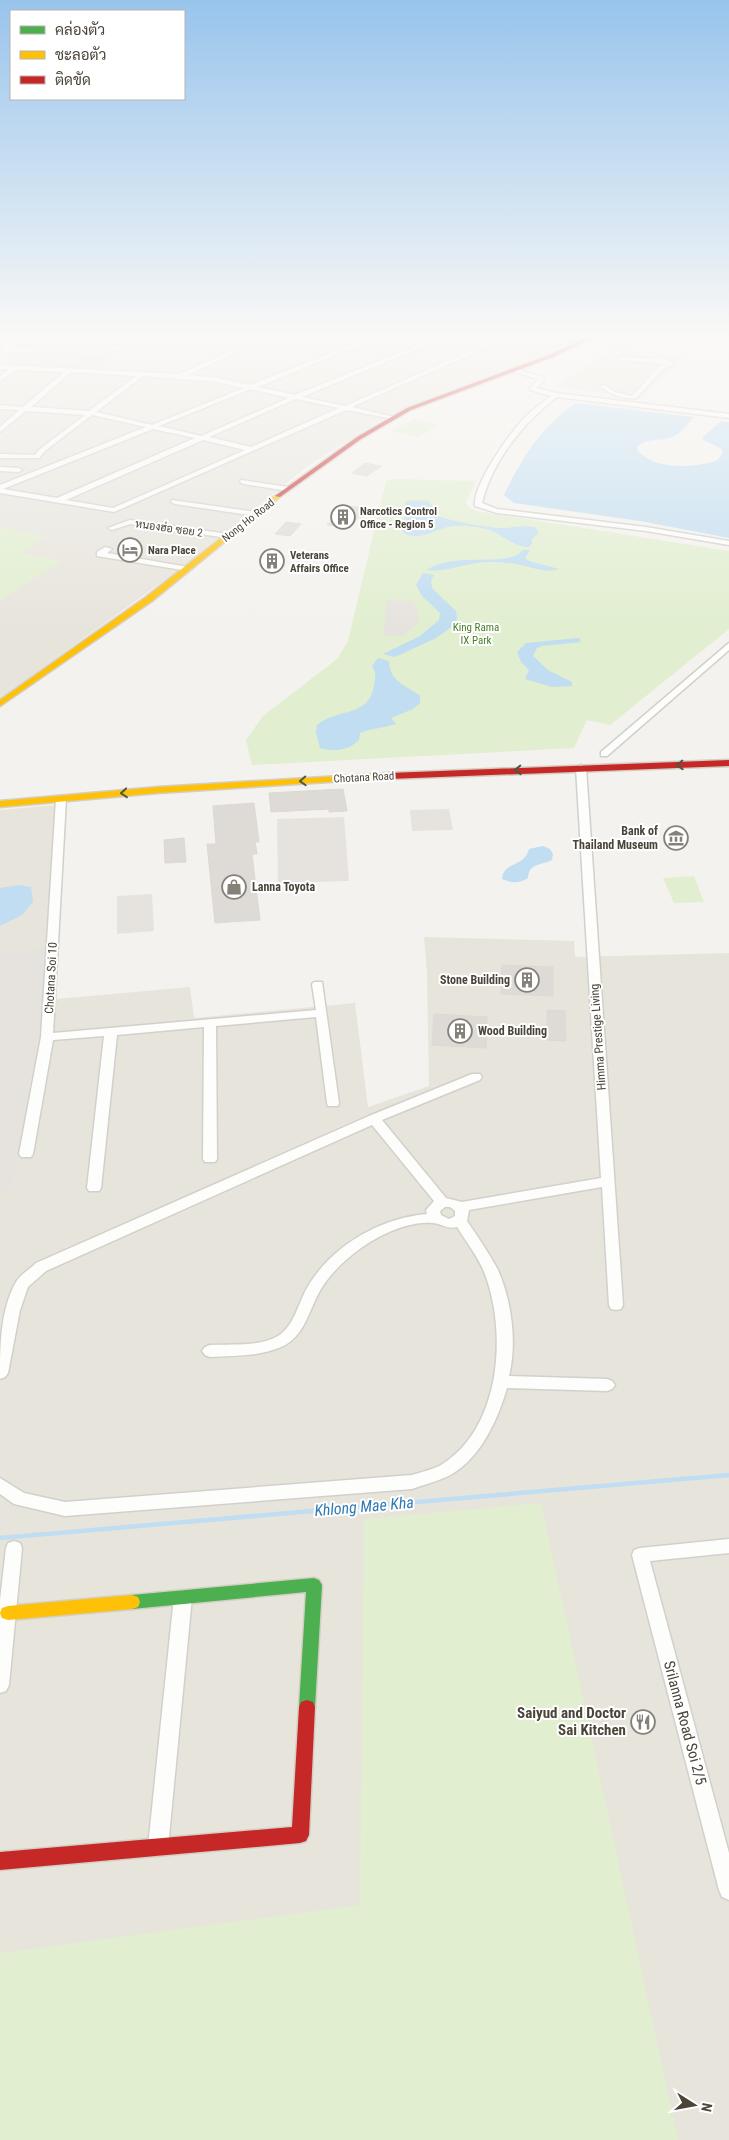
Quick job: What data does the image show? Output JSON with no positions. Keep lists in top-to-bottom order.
{
  "streets": {
    "main road": ["Nong Ho Road", "Chotana Road"],
    "street": [
      "หนองฮ่อ ซอย 2",
      "Chotana Soi 10",
      "Himma Prestige Living",
      "Srilanna Road Soi 2/5"
    ]
  },
  "crossings": [
    ["Nong Ho Road", "หนองฮ่อ ซอย 2"],
    ["Chotana Road", "Chotana Soi 10"],
    ["Chotana Road", "Himma Prestige Living"]
  ],
  "water": ["Khlong Mae Kha"],
  "parks": ["King Rama IX Park"],
  "places": {
    "building": [
      "Narcotics Control Office - Region 5",
      "Veterans Affairs Office",
      "Stone Building",
      "Wood Building"
    ],
    "hotel": ["Nara Place"],
    "museum": ["Bank of Thailand Museum"],
    "shop": ["Lanna Toyota"],
    "restaurant": ["Saiyud and Doctor Sai Kitchen"]
  },
  "legend": ["คล่องตัว", "ชะลอตัว", "ติดขัด"],
  "north": "right"
}
